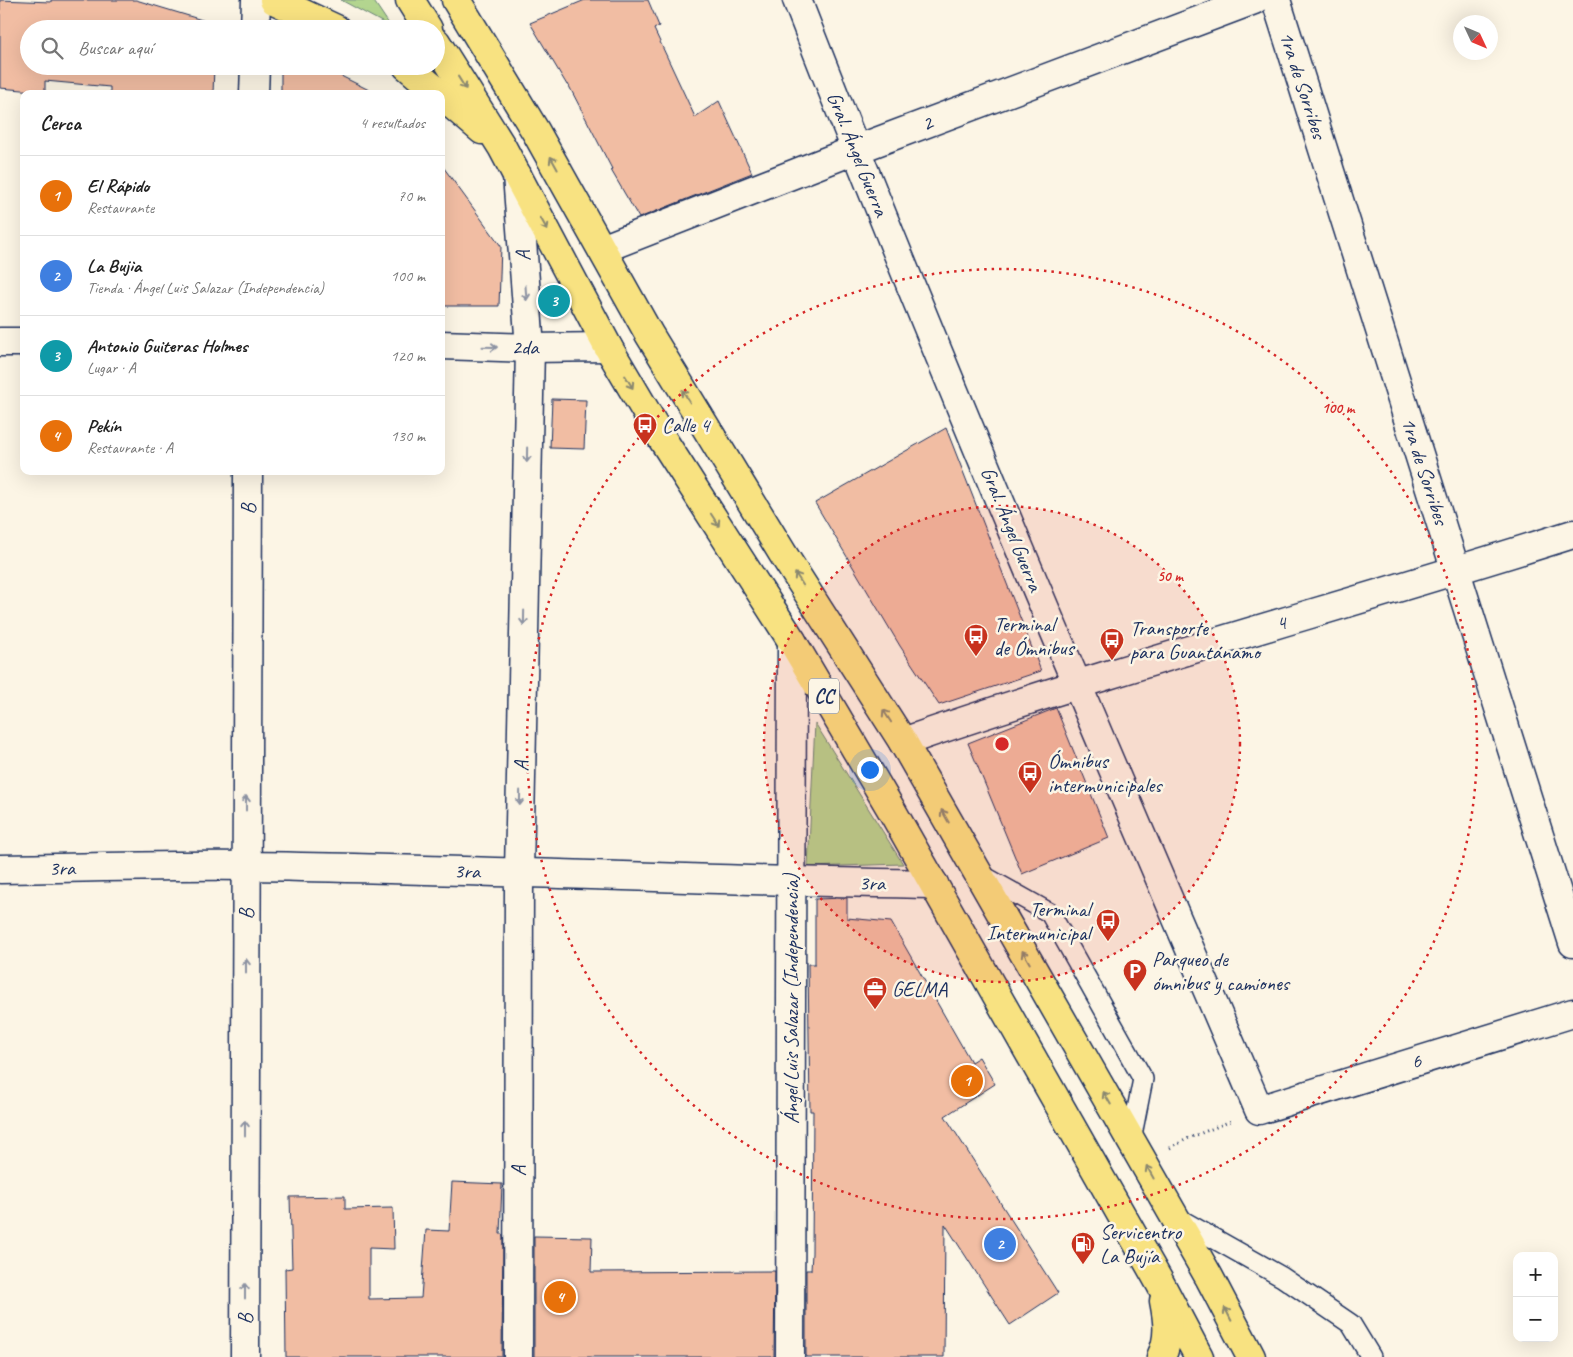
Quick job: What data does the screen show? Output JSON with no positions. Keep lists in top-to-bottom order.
{
  "streets": {
    "main road": ["CC"],
    "street": [
      "1ra de Sorribes",
      "2",
      "Gral. Ángel Guerra",
      "A",
      "2da",
      "B",
      "4",
      "3ra",
      "Ángel Luis Salazar (Independencia)",
      "6"
    ]
  },
  "crossings": [
    ["1ra de Sorribes", "4"],
    ["2", "Gral. Ángel Guerra"],
    ["2", "CC"],
    ["Gral. Ángel Guerra", "4"],
    ["Gral. Ángel Guerra", "6"],
    ["A", "2da"],
    ["A", "CC"],
    ["A", "3ra"],
    ["2da", "CC"],
    ["B", "3ra"],
    ["4", "CC"],
    ["CC", "3ra"],
    ["CC", "Ángel Luis Salazar (Independencia)"],
    ["3ra", "Ángel Luis Salazar (Independencia)"]
  ],
  "one_way": ["A", "2da", "B"],
  "places": {
    "bus stop": [
      "Calle 4",
      "Terminal de Ómnibus",
      "Transporte para Guantánamo",
      "Ómnibus intermunicipales",
      "Terminal Intermunicipal"
    ],
    "parking": ["Parqueo de ómnibus y camiones"],
    "office": ["GELMA"],
    "fuel station": ["Servicentro La Bujía"]
  },
  "north": "bottom right",
  "page": {
    "search": "Buscar aquí",
    "heading": ["Cerca", "4 resultados"],
    "list": [
      {
        "mark": "1",
        "name": "El Rápido",
        "note": "Restaurante",
        "value": "70 m"
      },
      {
        "mark": "2",
        "name": "La Bujia",
        "note": "Tienda · Ángel Luis Salazar (Independencia)",
        "value": "100 m"
      },
      {
        "mark": "3",
        "name": "Antonio Guiteras Holmes",
        "note": "Lugar · A",
        "value": "120 m"
      },
      {
        "mark": "4",
        "name": "Pekín",
        "note": "Restaurante · A",
        "value": "130 m"
      }
    ],
    "pins": [
      "3",
      "1",
      "2",
      "4"
    ],
    "map_buttons": ["+", "−"]
  },
  "rings": ["100 m", "50 m"]
}
